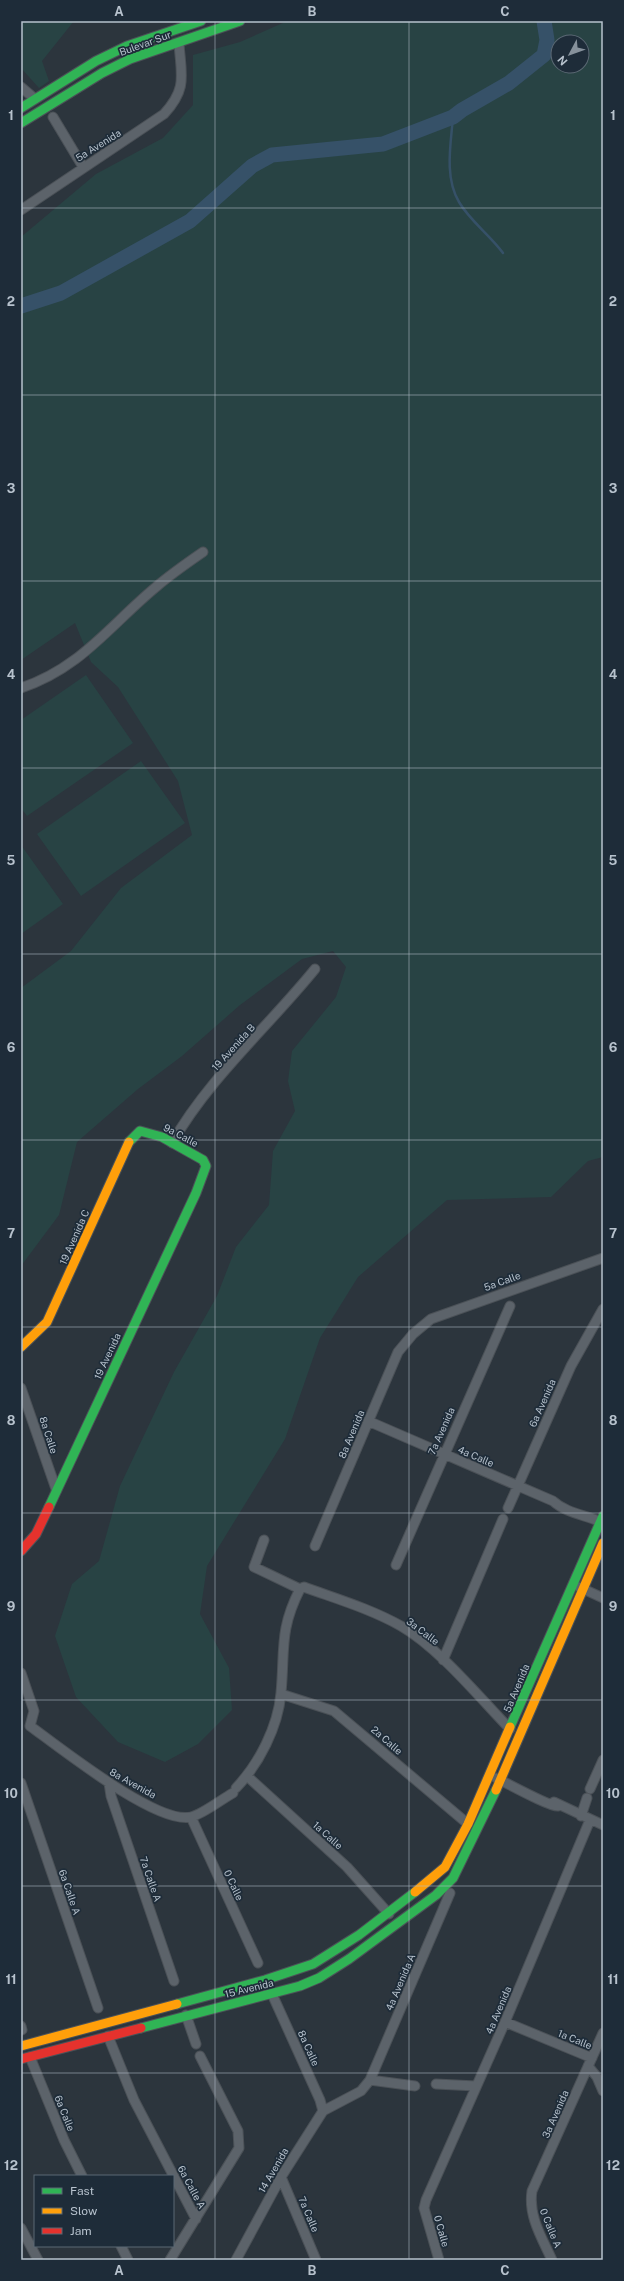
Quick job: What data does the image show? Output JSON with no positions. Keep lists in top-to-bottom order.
{
  "streets": {
    "main road": [
      "Bulevar Sur",
      "5a Avenida",
      "9a Calle",
      "19 Avenida C",
      "19 Avenida",
      "15 Avenida"
    ],
    "street": [
      "19 Avenida B",
      "5a Calle",
      "6a Avenida",
      "7a Avenida",
      "8a Avenida",
      "8a Calle",
      "4a Calle",
      "3a Calle",
      "2a Calle",
      "1a Calle",
      "7a Calle A",
      "0 Calle",
      "6a Calle A",
      "4a Avenida A",
      "4a Avenida",
      "6a Calle",
      "3a Avenida",
      "14 Avenida",
      "7a Calle",
      "0 Calle A"
    ]
  },
  "crossings": [
    ["Bulevar Sur", "5a Avenida"],
    ["5a Avenida", "4a Calle"],
    ["5a Avenida", "3a Calle"],
    ["5a Avenida", "2a Calle"],
    ["5a Avenida", "15 Avenida"],
    ["19 Avenida B", "9a Calle"],
    ["9a Calle", "19 Avenida C"],
    ["9a Calle", "19 Avenida"],
    ["5a Calle", "8a Avenida"],
    ["19 Avenida", "8a Calle"],
    ["6a Avenida", "4a Calle"],
    ["7a Avenida", "4a Calle"],
    ["8a Avenida", "4a Calle"],
    ["8a Avenida", "7a Calle A"],
    ["8a Avenida", "0 Calle"],
    ["8a Calle", "15 Avenida"],
    ["8a Calle", "14 Avenida"],
    ["1a Calle", "15 Avenida"],
    ["1a Calle", "4a Avenida"],
    ["1a Calle", "3a Avenida"],
    ["0 Calle", "4a Avenida"],
    ["6a Calle A", "15 Avenida"],
    ["4a Avenida A", "14 Avenida"],
    ["15 Avenida", "6a Calle"],
    ["3a Avenida", "0 Calle A"],
    ["14 Avenida", "7a Calle"]
  ],
  "legend": ["Fast", "Slow", "Jam"],
  "north": "bottom left",
  "grid": {
    "columns": ["A", "B", "C"],
    "rows": [
      "1",
      "2",
      "3",
      "4",
      "5",
      "6",
      "7",
      "8",
      "9",
      "10",
      "11",
      "12"
    ]
  }
}
